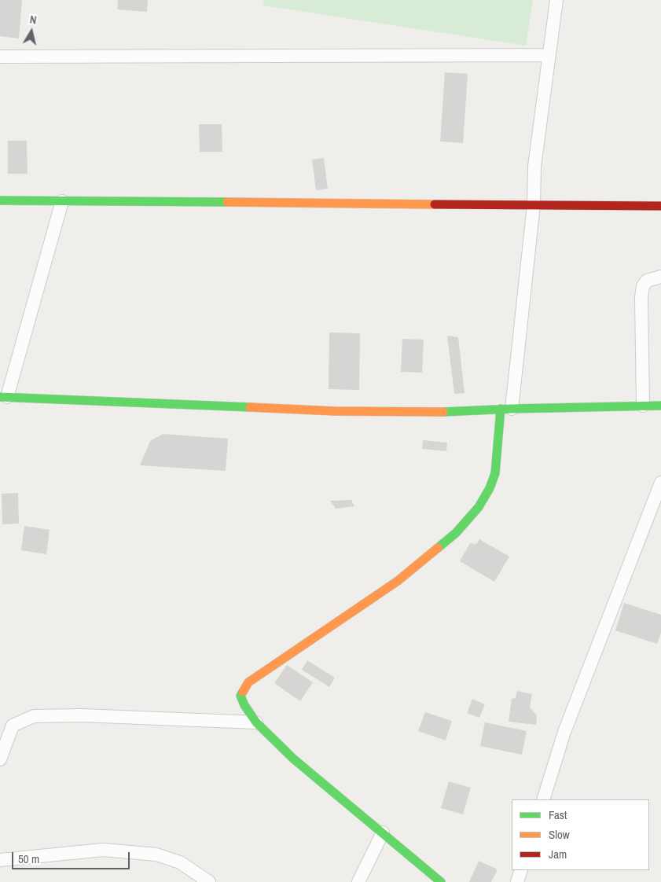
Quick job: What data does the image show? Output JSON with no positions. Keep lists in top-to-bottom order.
{
  "legend": ["Fast", "Slow", "Jam"],
  "scale_bar": "50 m",
  "north": "top"
}
